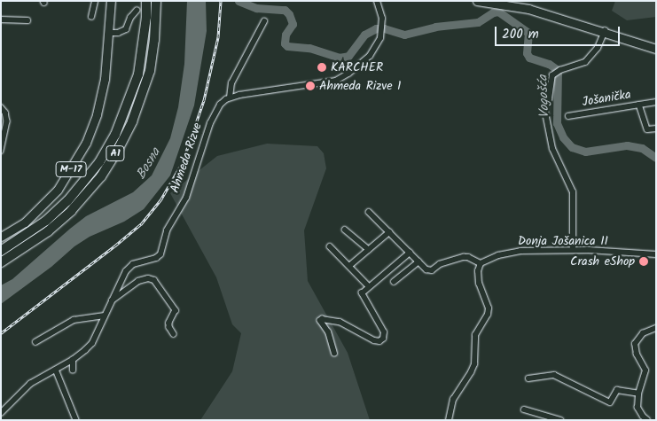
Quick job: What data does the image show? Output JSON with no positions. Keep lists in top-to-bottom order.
{
  "streets": {
    "highway": ["A1"],
    "main road": ["M-17"],
    "street": ["Jošanička", "Ahmeda Rizve", "Donja Jošanica II"]
  },
  "water": ["Vogošća", "Bosna"],
  "places": ["KARCHER", "Ahmeda Rizve 1", "Crash eShop"],
  "scale_bar": "200 m"
}
